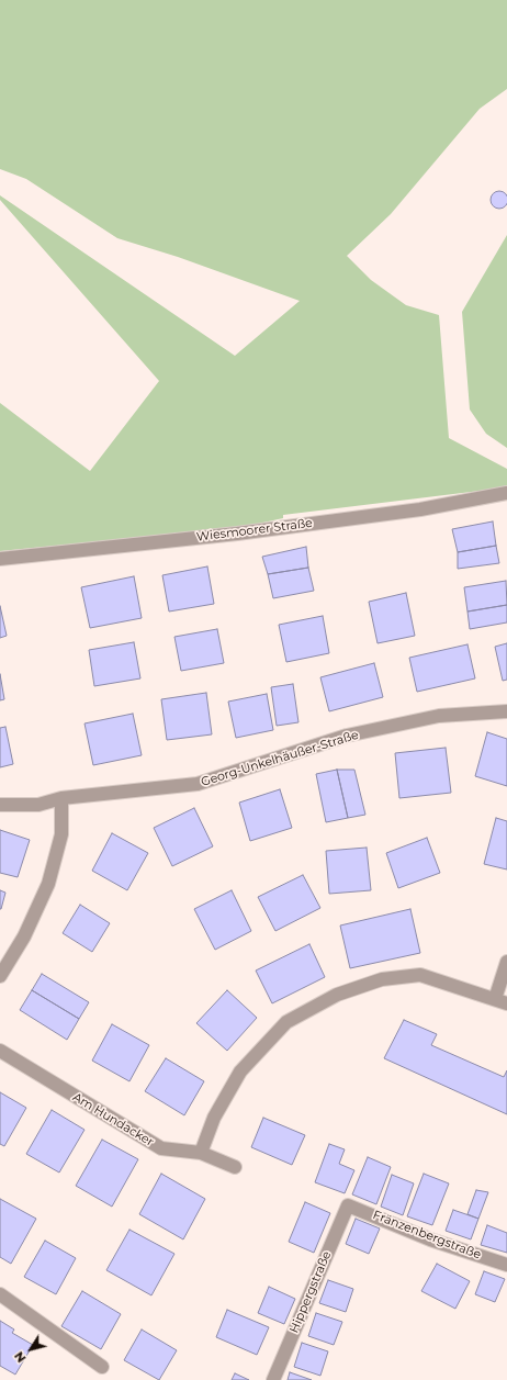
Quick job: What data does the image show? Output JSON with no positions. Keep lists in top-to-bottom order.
{
  "streets": {
    "street": [
      "Wiesmoorer Straße",
      "Georg-Unkelhäußer-Straße",
      "Am Hundacker",
      "Fränzenbergstraße",
      "Hippergstraße"
    ]
  },
  "crossings": [
    ["Fränzenbergstraße", "Hippergstraße"]
  ],
  "north": "bottom left"
}
